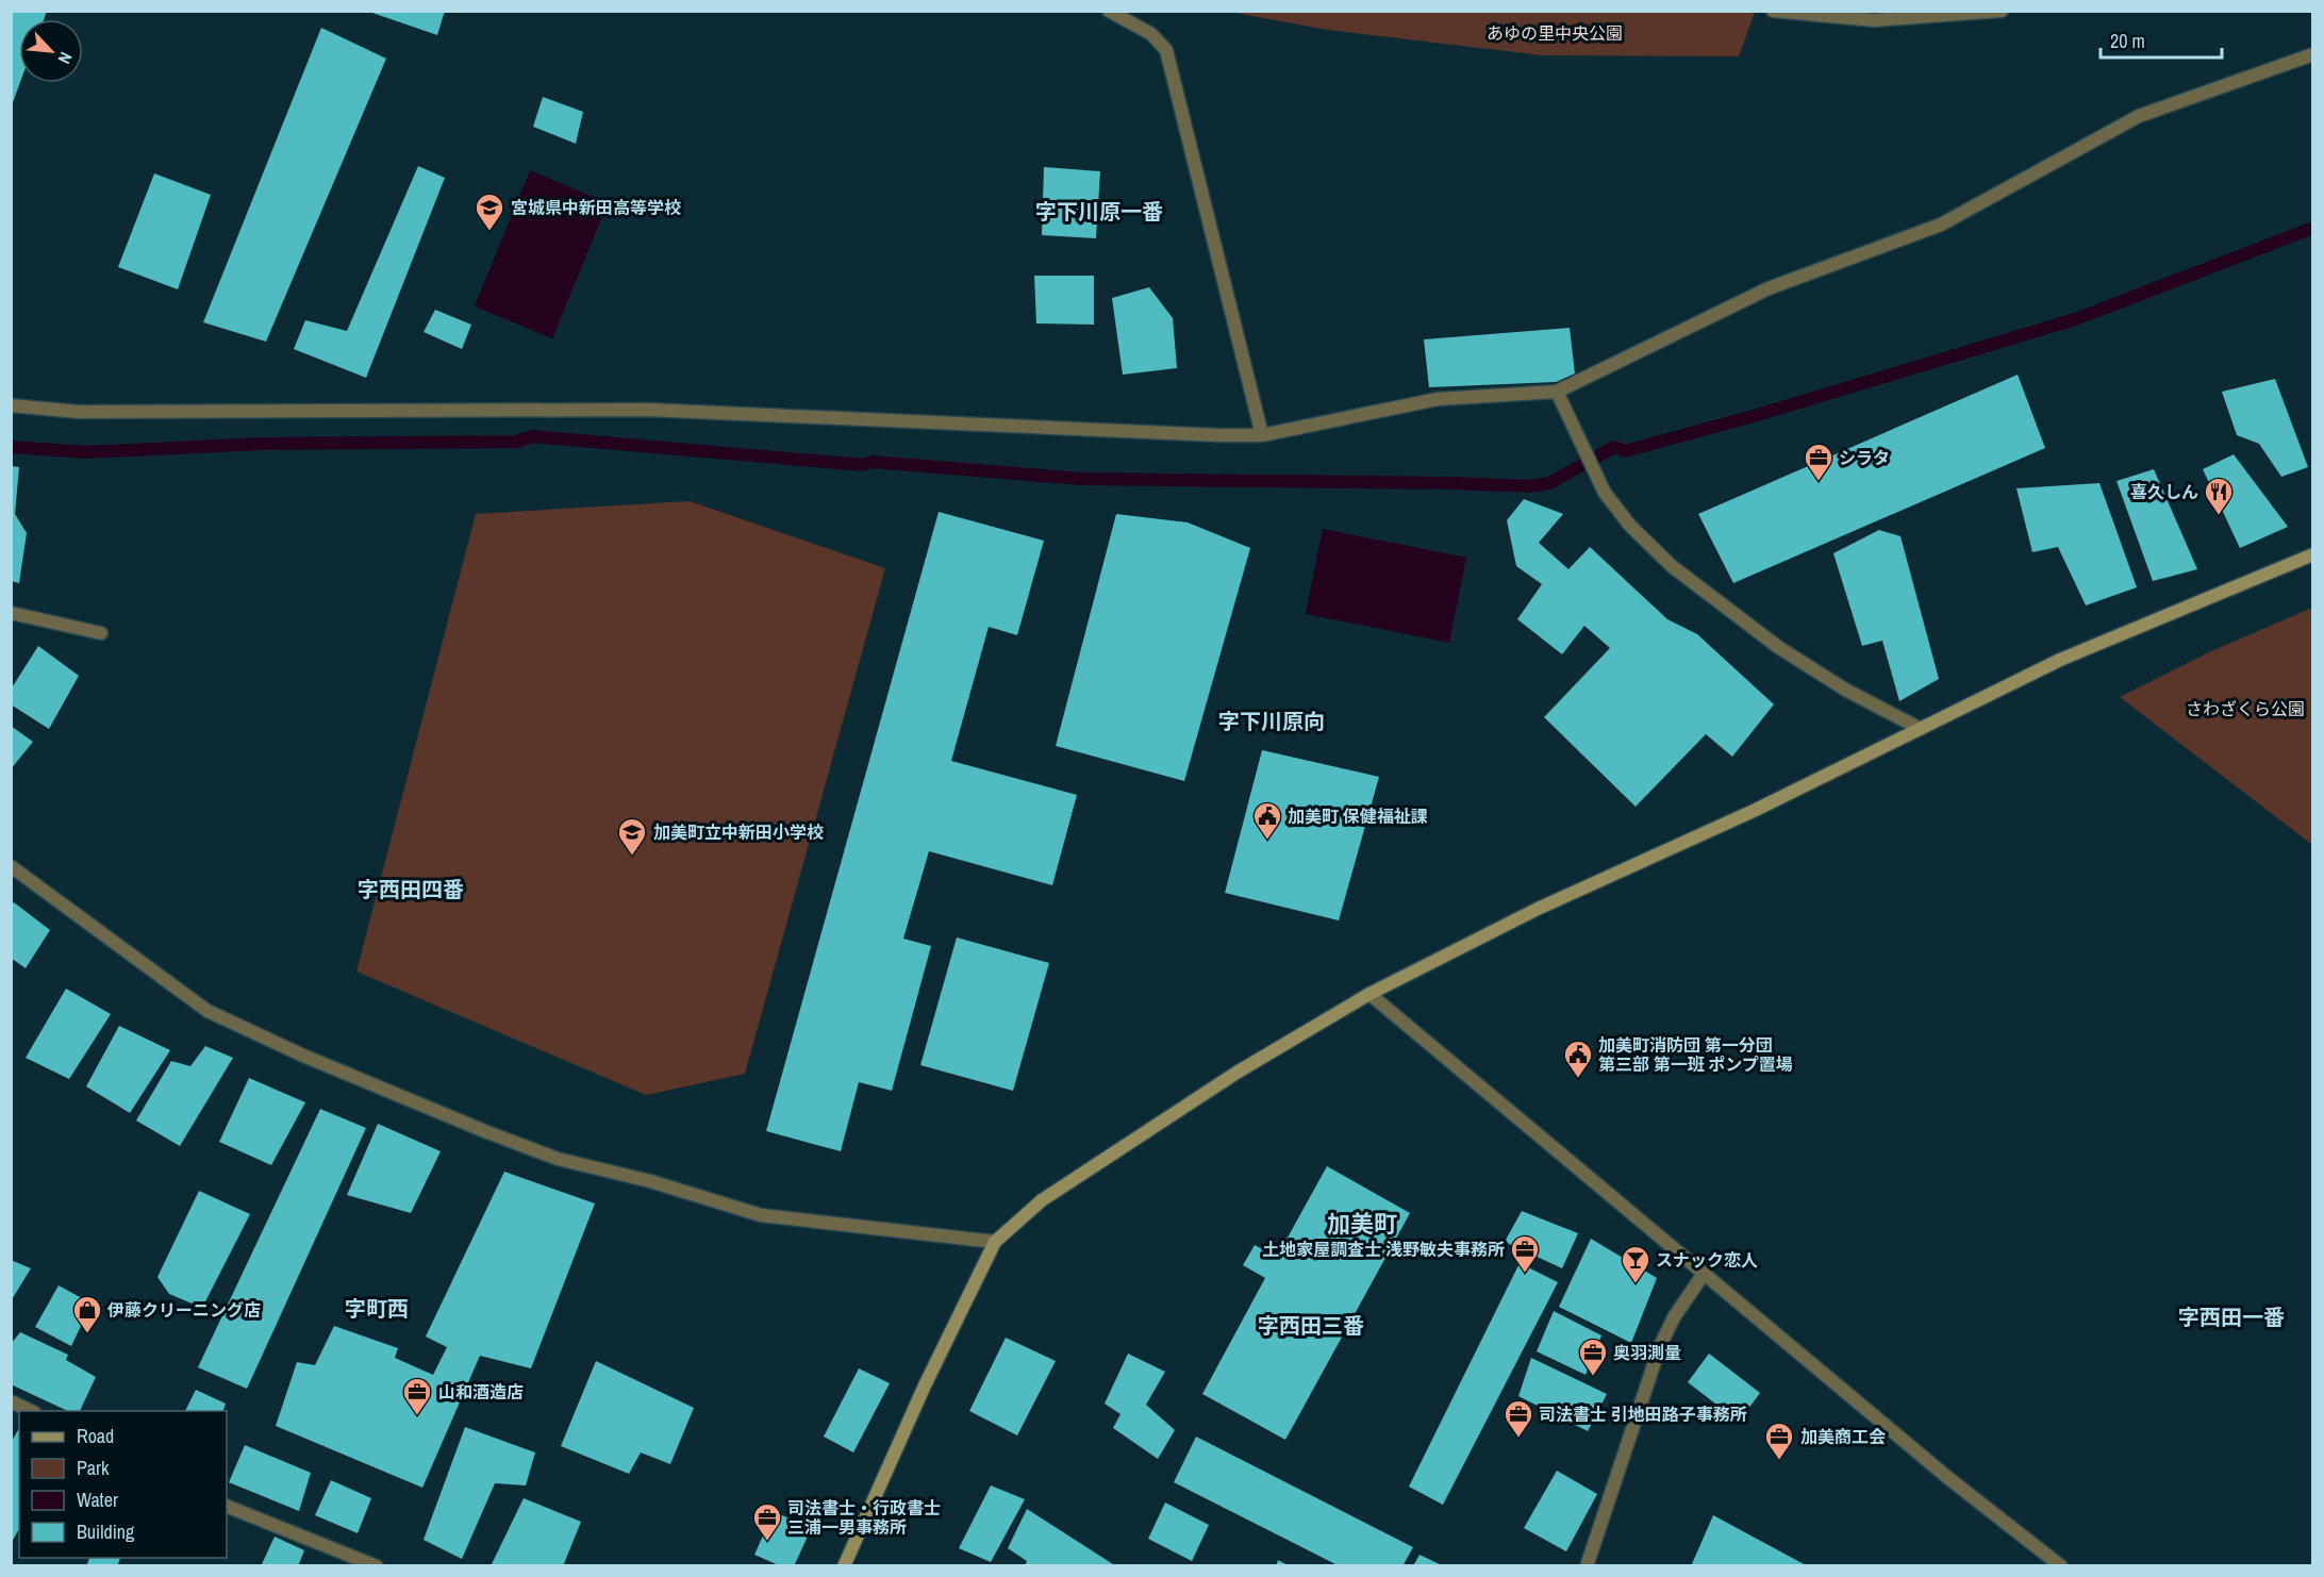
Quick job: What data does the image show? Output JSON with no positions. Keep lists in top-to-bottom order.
{
  "districts": [
    "字下川原一番",
    "字下川原向",
    "字西田四番",
    "加美町",
    "字町西",
    "字西田一番",
    "字西田三番"
  ],
  "parks": ["あゆの里中央公園", "さわざくら公園"],
  "places": {
    "school or university": ["宮城県中新田高等学校", "加美町立中新田小学校"],
    "office": [
      "シラタ",
      "土地家屋調査士 浅野敏夫事務所",
      "奥羽測量",
      "山和酒造店",
      "司法書士 引地田路子事務所",
      "加美商工会",
      "司法書士・行政書士 三浦一男事務所"
    ],
    "restaurant": ["喜久しん"],
    "public building": ["加美町 保健福祉課", "加美町消防団 第一分団 第三部 第一班 ポンプ置場"],
    "bar": ["スナック恋人"],
    "shop": ["伊藤クリーニング店"]
  },
  "legend": [
    "Road",
    "Park",
    "Water",
    "Building"
  ],
  "scale_bar": "20 m",
  "north": "bottom right"
}
